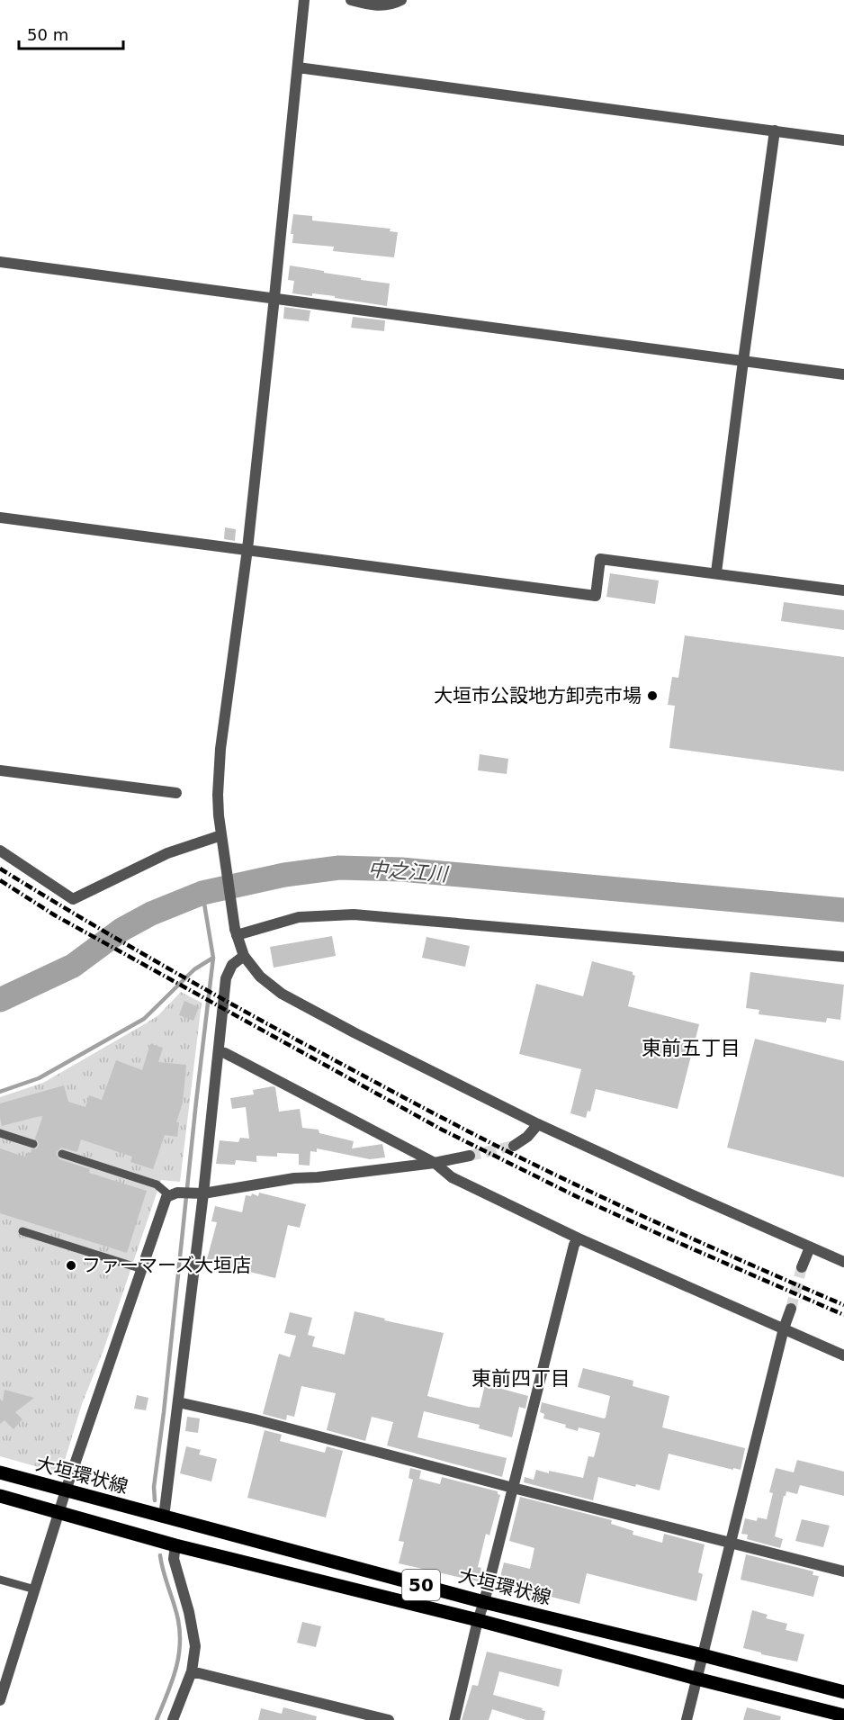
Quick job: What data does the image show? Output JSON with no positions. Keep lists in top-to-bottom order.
{
  "streets": {
    "main road": ["大垣環状線", "50"]
  },
  "districts": ["東前五丁目", "東前四丁目"],
  "water": ["中之江川"],
  "places": ["大垣市公設地方卸売市場", "ファーマーズ大垣店"],
  "scale_bar": "50 m"
}
